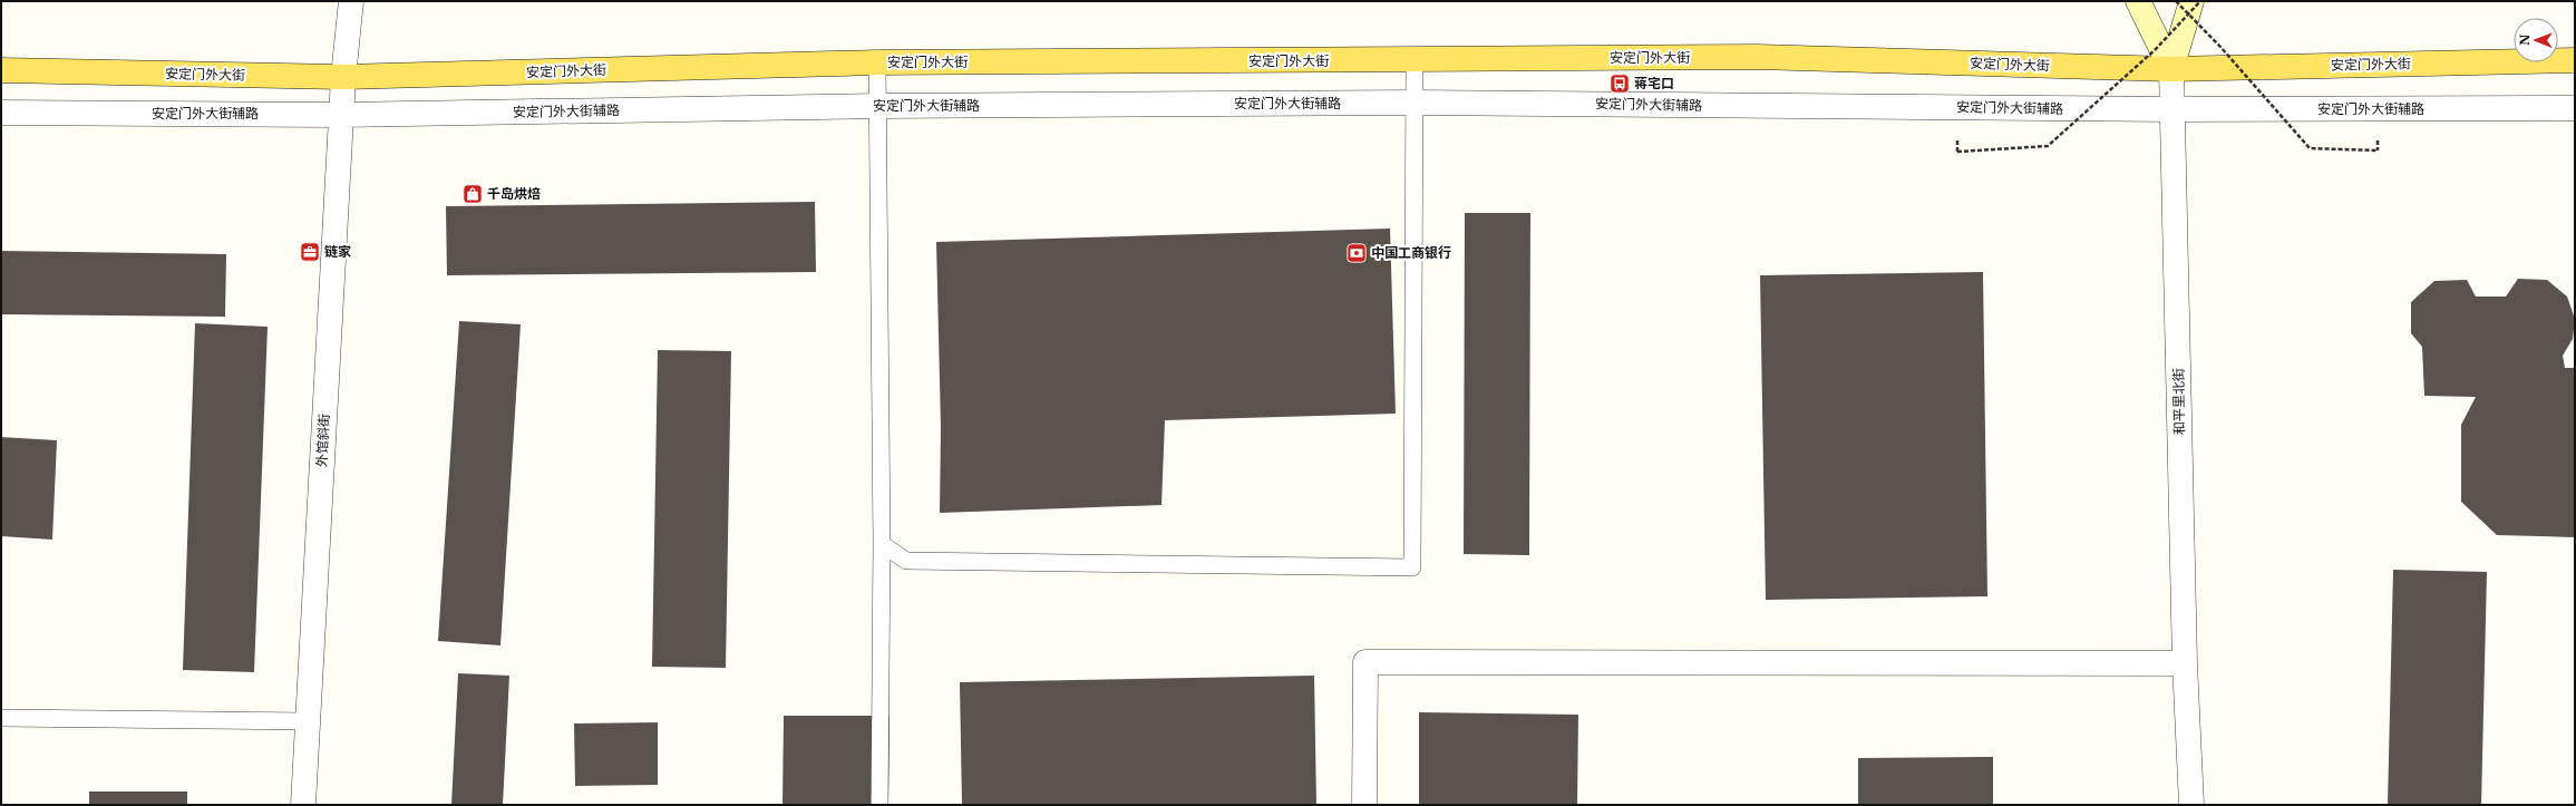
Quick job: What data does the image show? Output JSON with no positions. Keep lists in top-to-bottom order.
{
  "streets": {
    "main road": ["安定门外大街", "和平里北街"],
    "street": ["安定门外大街辅路", "外馆斜街"]
  },
  "crossings": [
    ["安定门外大街", "和平里北街"],
    ["安定门外大街", "外馆斜街"],
    ["安定门外大街辅路", "和平里北街"],
    ["安定门外大街辅路", "外馆斜街"]
  ],
  "places": {
    "bus stop": ["蒋宅口"],
    "shop": ["千岛烘焙"],
    "office": ["链家"],
    "bank": ["中国工商银行"]
  },
  "north": "left"
}
